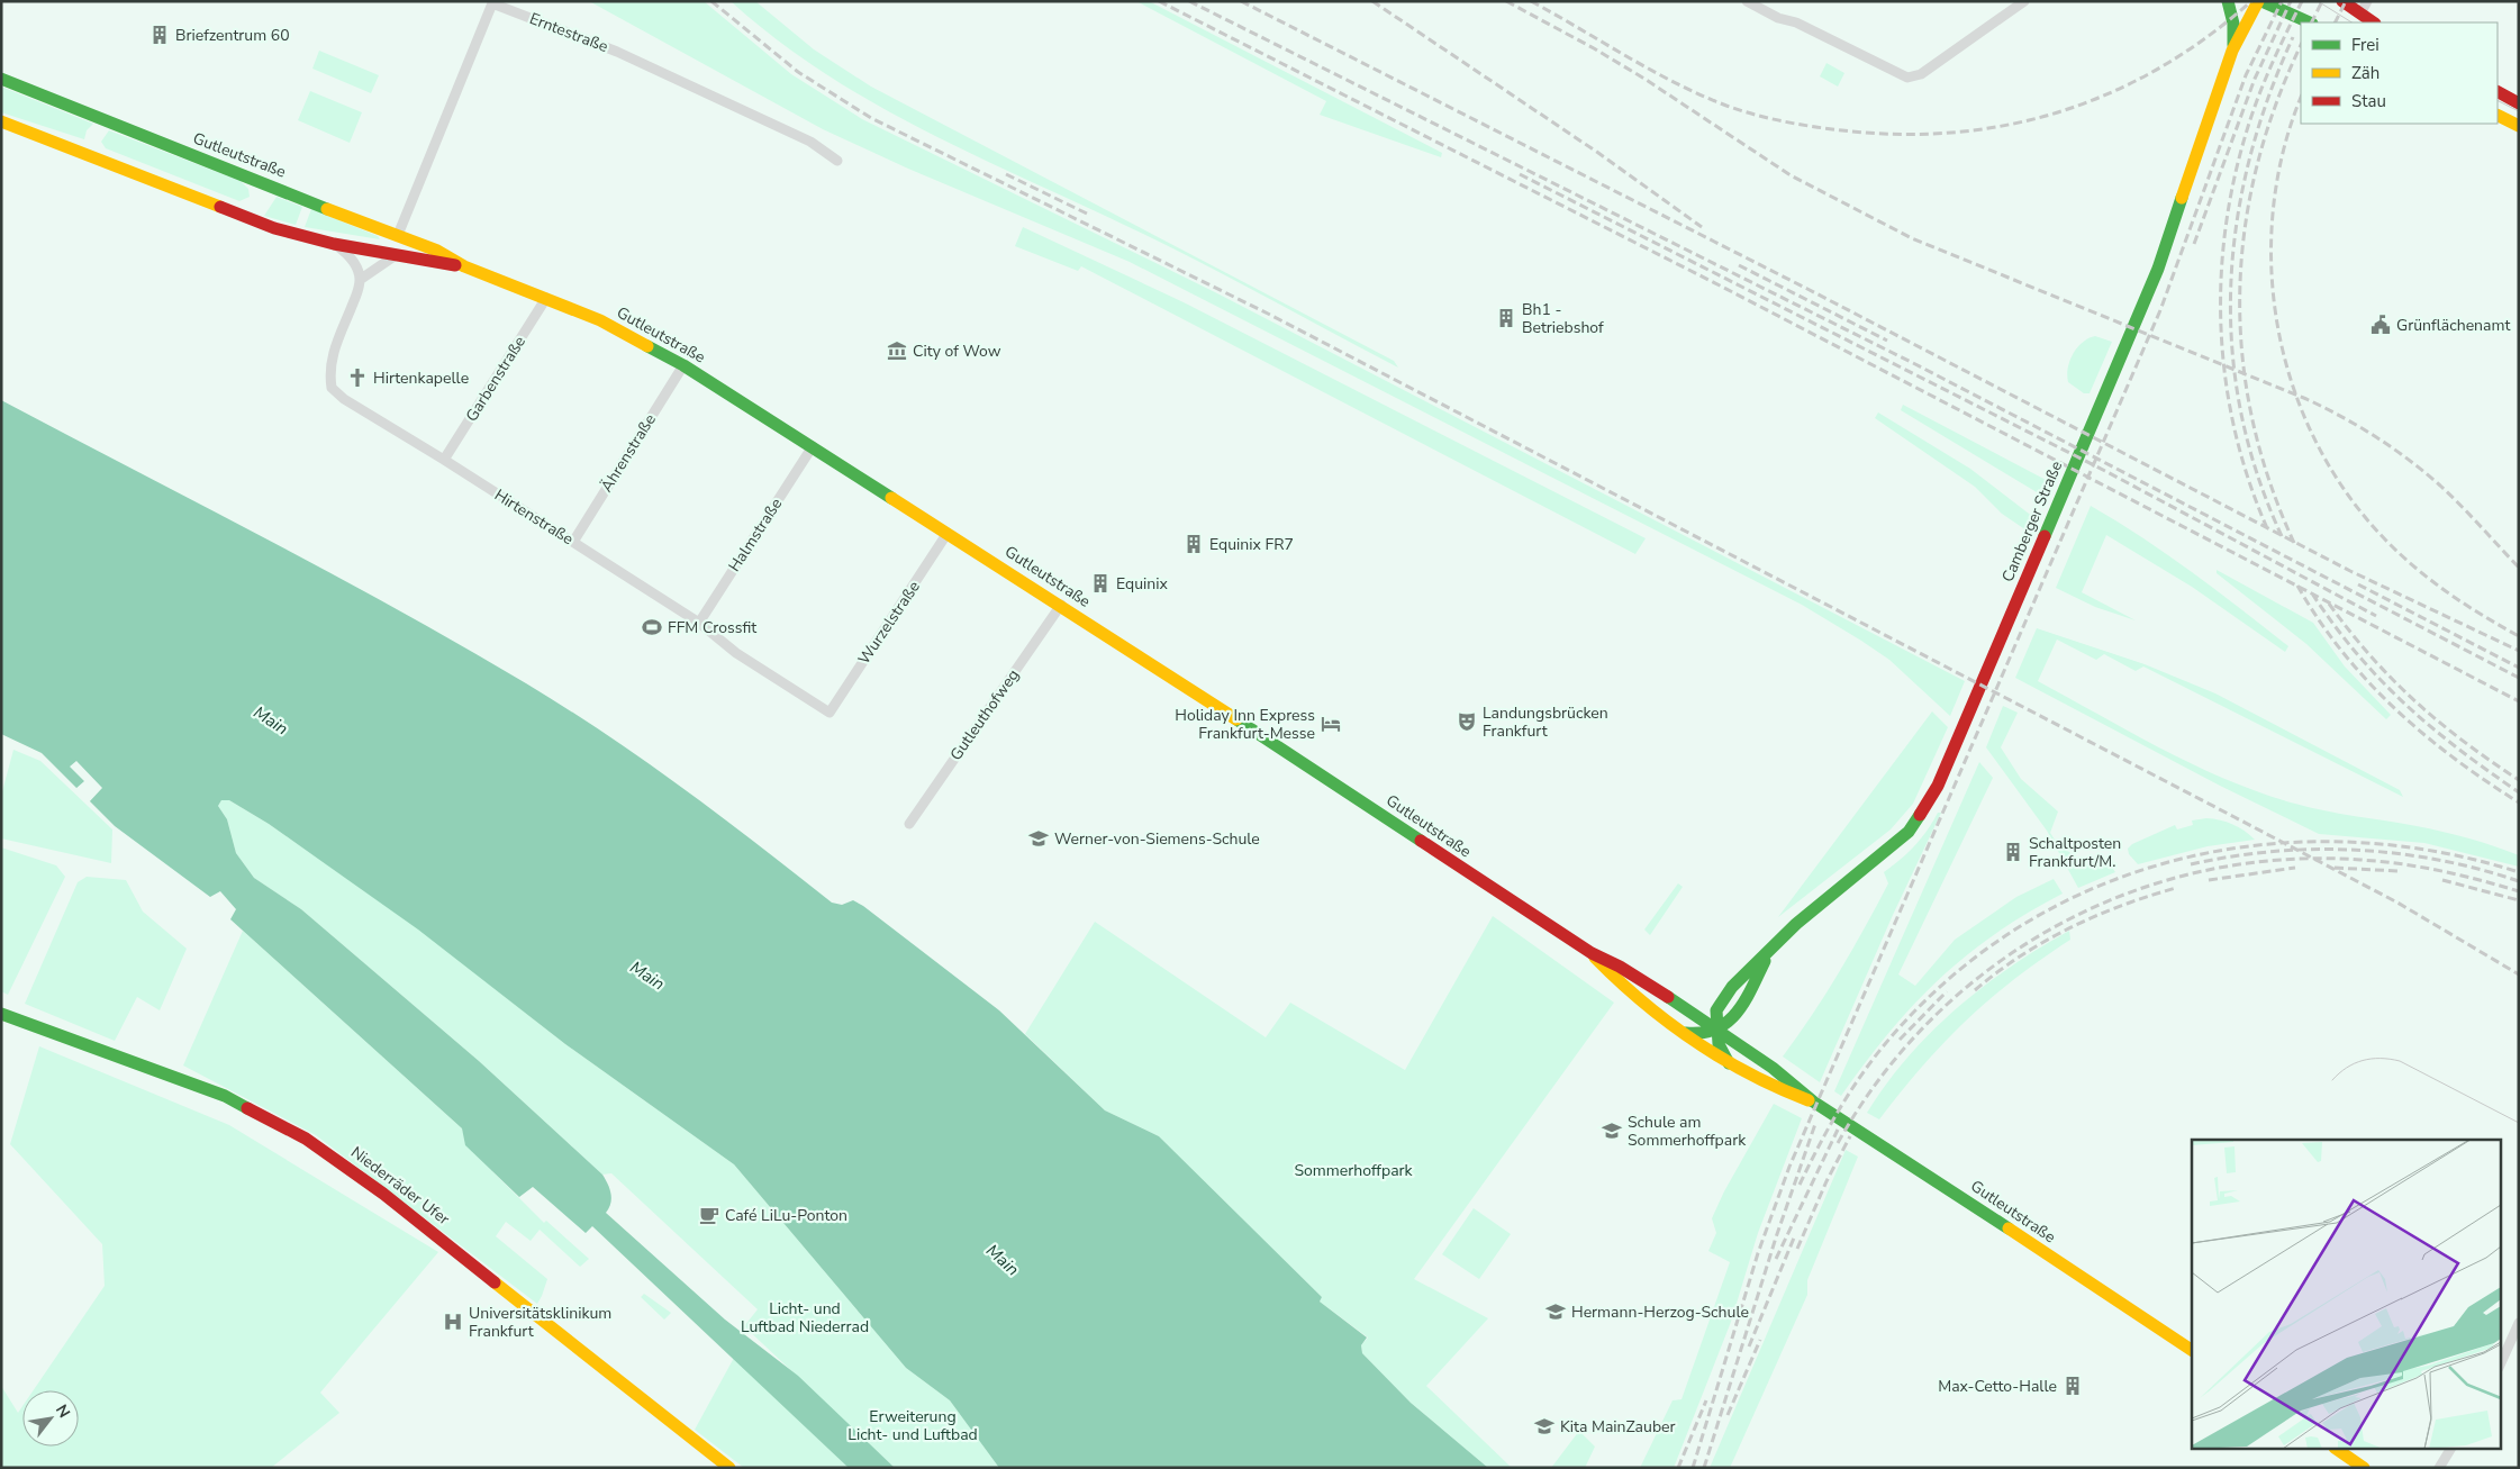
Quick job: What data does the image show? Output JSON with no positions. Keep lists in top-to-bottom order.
{
  "streets": {
    "main road": ["Gutleutstraße", "Camberger Straße", "Niederräder Ufer"],
    "street": [
      "Erntestraße",
      "Garbenstraße",
      "Ährenstraße",
      "Hirtenstraße",
      "Halmstraße",
      "Wurzelstraße",
      "Gutleuthofweg"
    ]
  },
  "crossings": [
    ["Erntestraße", "Gutleutstraße"],
    ["Gutleutstraße", "Garbenstraße"],
    ["Gutleutstraße", "Ährenstraße"],
    ["Gutleutstraße", "Halmstraße"],
    ["Gutleutstraße", "Wurzelstraße"],
    ["Gutleutstraße", "Gutleuthofweg"],
    ["Garbenstraße", "Hirtenstraße"],
    ["Ährenstraße", "Hirtenstraße"],
    ["Hirtenstraße", "Halmstraße"],
    ["Hirtenstraße", "Wurzelstraße"]
  ],
  "water": ["Main"],
  "parks": ["Sommerhoffpark", "Licht- und Luftbad Niederrad", "Erweiterung Licht- und Luftbad"],
  "places": {
    "building": [
      "Briefzentrum 60",
      "Bh1 - Betriebshof",
      "Equinix FR7",
      "Equinix",
      "Schaltposten Frankfurt/M.",
      "Max-Cetto-Halle"
    ],
    "public building": ["Grünflächenamt"],
    "museum": ["City of Wow"],
    "church": ["Hirtenkapelle"],
    "sports": ["FFM Crossfit"],
    "theatre": ["Landungsbrücken Frankfurt"],
    "hotel": ["Holiday Inn Express Frankfurt-Messe"],
    "school or university": [
      "Werner-von-Siemens-Schule",
      "Schule am Sommerhoffpark",
      "Hermann-Herzog-Schule",
      "Kita MainZauber"
    ],
    "cafe": ["Café LiLu-Ponton"],
    "hospital": ["Universitätsklinikum Frankfurt"]
  },
  "legend": ["Frei", "Zäh", "Stau"],
  "north": "top right"
}
